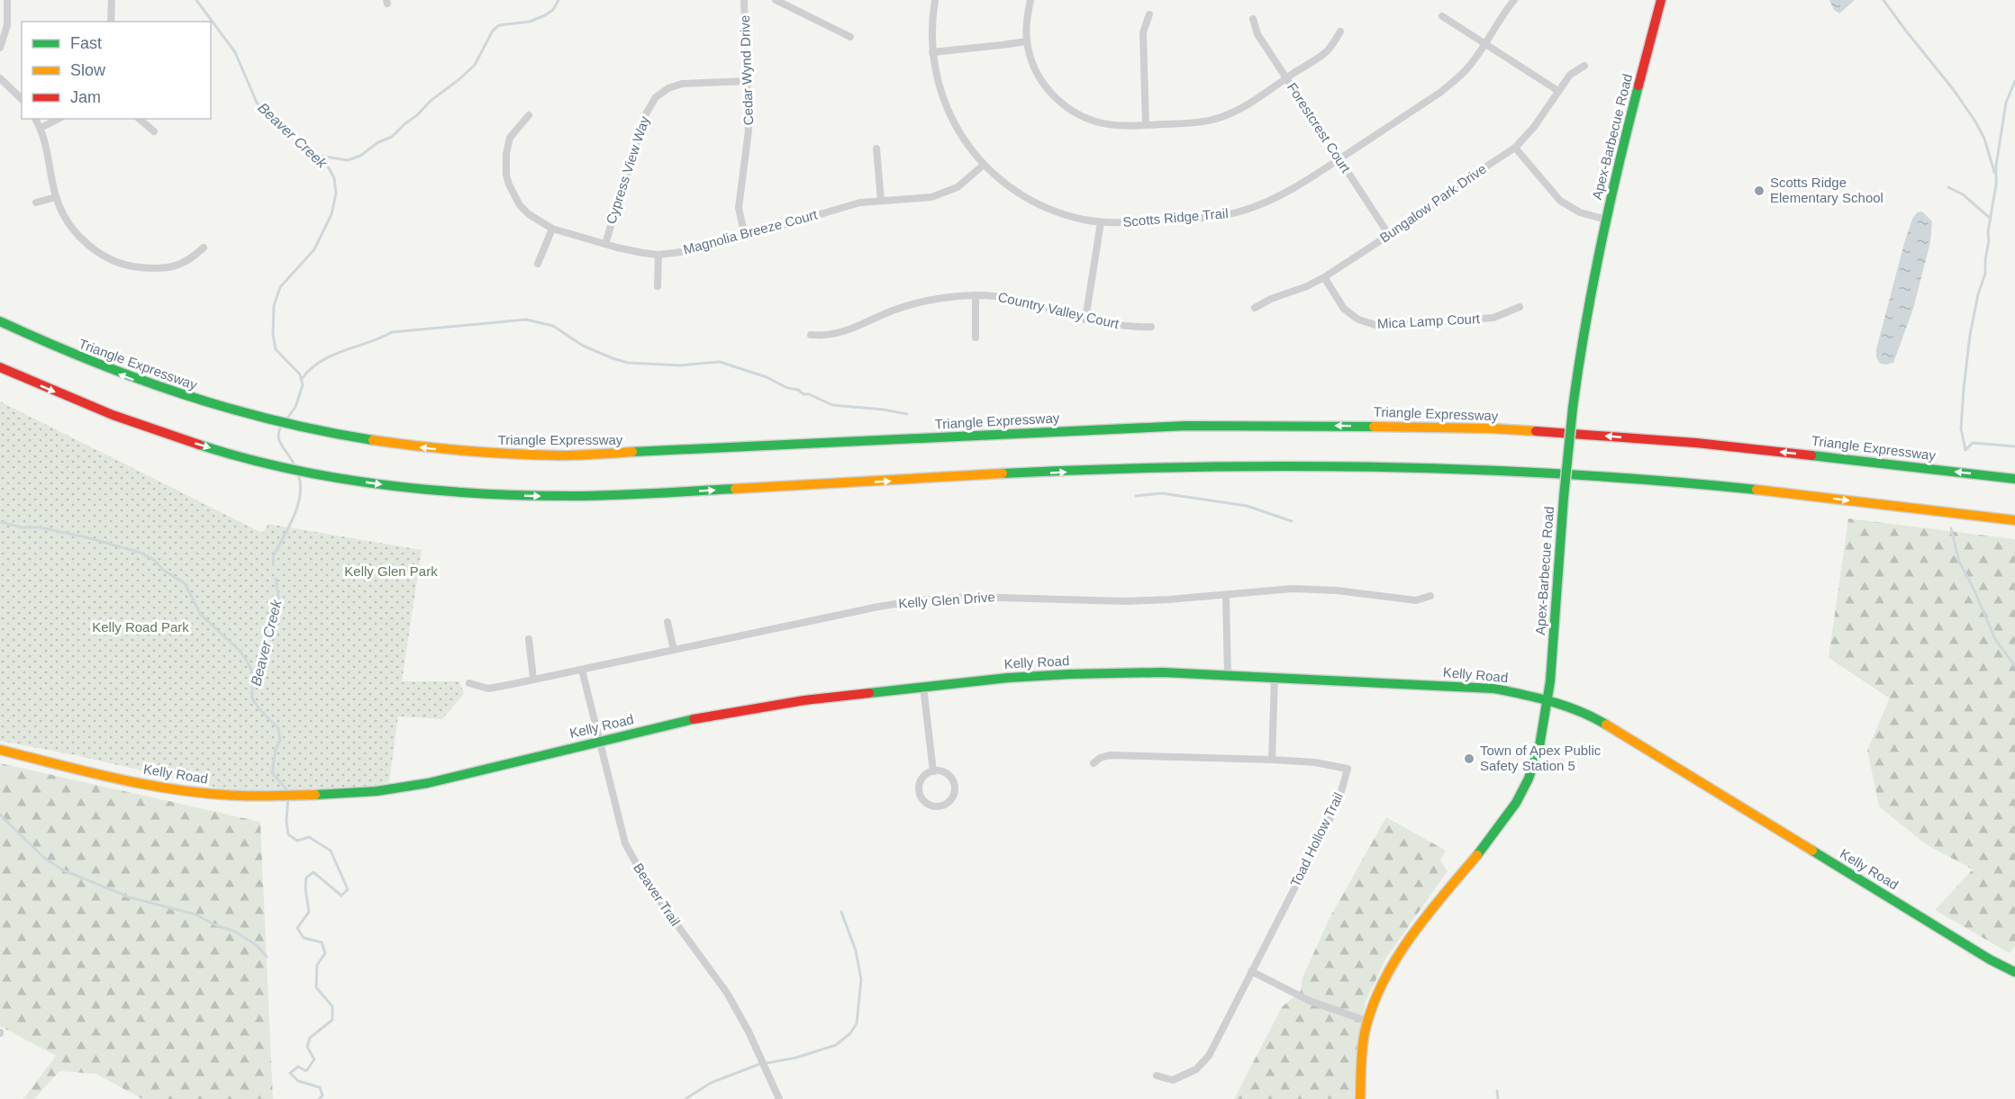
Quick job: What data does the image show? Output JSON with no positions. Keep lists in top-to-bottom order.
{
  "streets": {
    "main road": ["Apex-Barbecue Road", "Triangle Expressway", "Kelly Road"],
    "street": [
      "Cedar Wynd Drive",
      "Forestcrest Court",
      "Cypress View Way",
      "Bungalow Park Drive",
      "Scotts Ridge Trail",
      "Magnolia Breeze Court",
      "Country Valley Court",
      "Mica Lamp Court",
      "Kelly Glen Drive",
      "Toad Hollow Trail",
      "Beaver Trail"
    ]
  },
  "crossings": [
    ["Cedar Wynd Drive", "Cypress View Way"],
    ["Cedar Wynd Drive", "Magnolia Breeze Court"],
    ["Forestcrest Court", "Bungalow Park Drive"],
    ["Forestcrest Court", "Scotts Ridge Trail"],
    ["Apex-Barbecue Road", "Kelly Road"],
    ["Cypress View Way", "Magnolia Breeze Court"],
    ["Bungalow Park Drive", "Mica Lamp Court"],
    ["Scotts Ridge Trail", "Magnolia Breeze Court"],
    ["Kelly Glen Drive", "Beaver Trail"],
    ["Kelly Road", "Beaver Trail"]
  ],
  "water": ["Beaver Creek"],
  "parks": ["Kelly Glen Park", "Kelly Road Park"],
  "places": ["Scotts Ridge Elementary School", "Town of Apex Public Safety Station 5"],
  "legend": ["Fast", "Slow", "Jam"]
}
